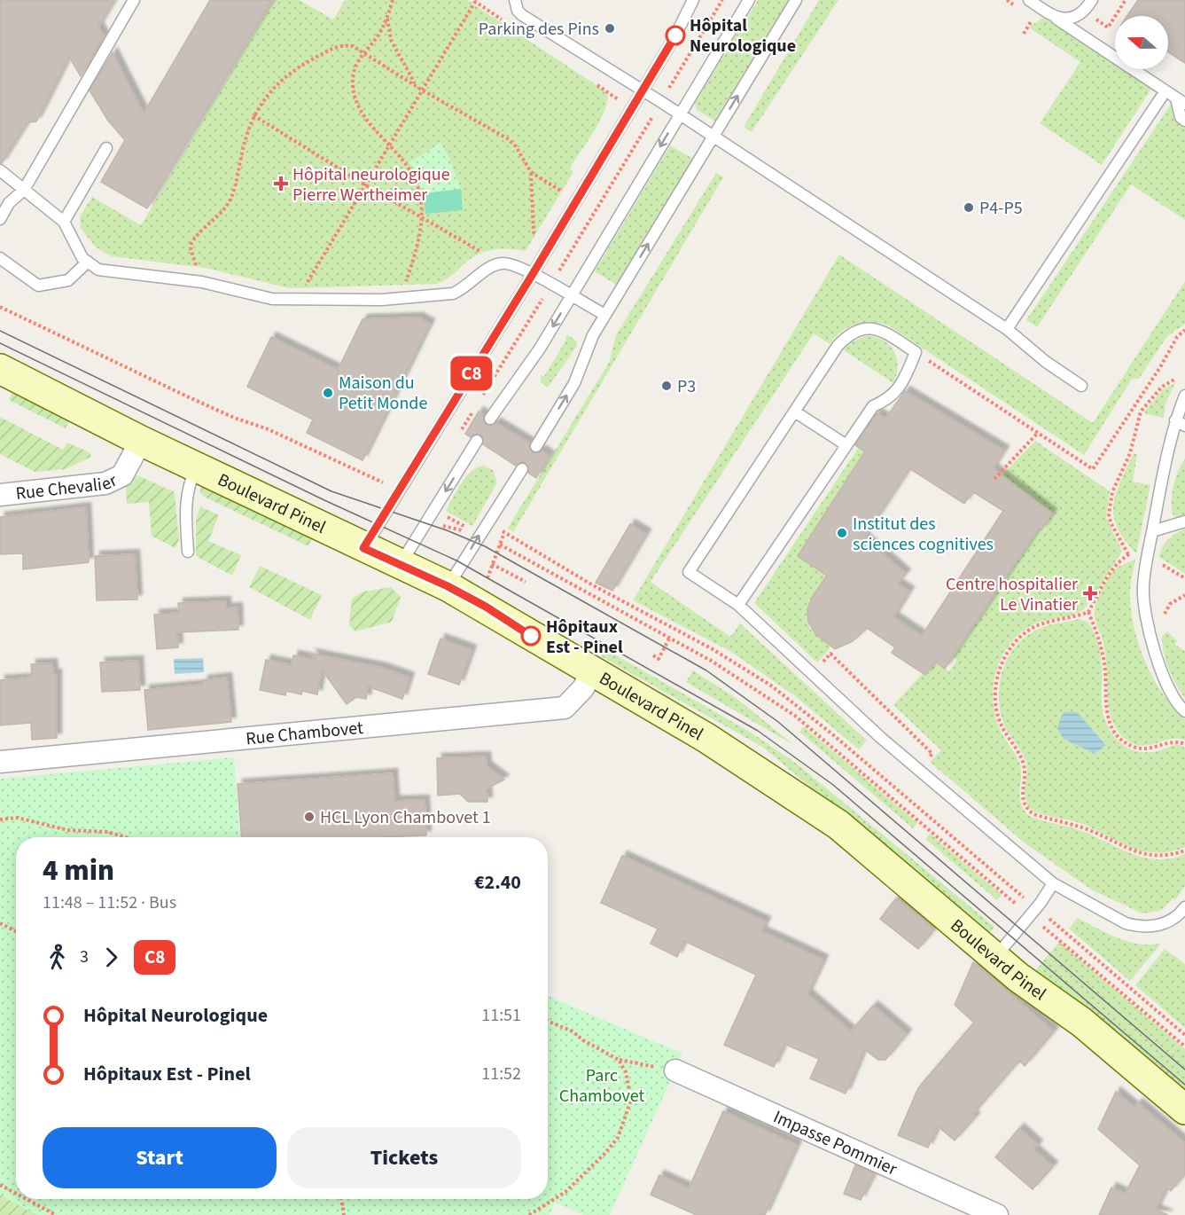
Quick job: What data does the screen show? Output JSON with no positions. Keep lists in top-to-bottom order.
{
  "streets": {
    "main road": ["Boulevard Pinel"],
    "street": ["Rue Chevalier", "Rue Chambovet", "Impasse Pommier"]
  },
  "crossings": [
    ["Rue Chevalier", "Boulevard Pinel"],
    ["Boulevard Pinel", "Rue Chambovet"]
  ],
  "parks": ["Parc Chambovet"],
  "places": {
    "other": [
      "Parking des Pins",
      "Hôpital Neurologique",
      "P4-P5",
      "P3",
      "Maison du Petit Monde",
      "Institut des sciences cognitives",
      "Hôpitaux Est - Pinel",
      "HCL Lyon Chambovet 1"
    ],
    "health": ["Hôpital neurologique Pierre Wertheimer", "Centre hospitalier Le Vinatier"]
  },
  "lines": ["bus line C8"],
  "north": "left",
  "page": {
    "on_map": "C8",
    "heading": ["4 min", "11:48 – 11:52 · Bus", "€2.40"],
    "legs": ["3", "C8"],
    "list": [
      {
        "name": "Hôpital Neurologique",
        "value": "11:51"
      },
      {
        "name": "Hôpitaux Est - Pinel",
        "value": "11:52"
      }
    ],
    "buttons": ["Start", "Tickets"]
  }
}
